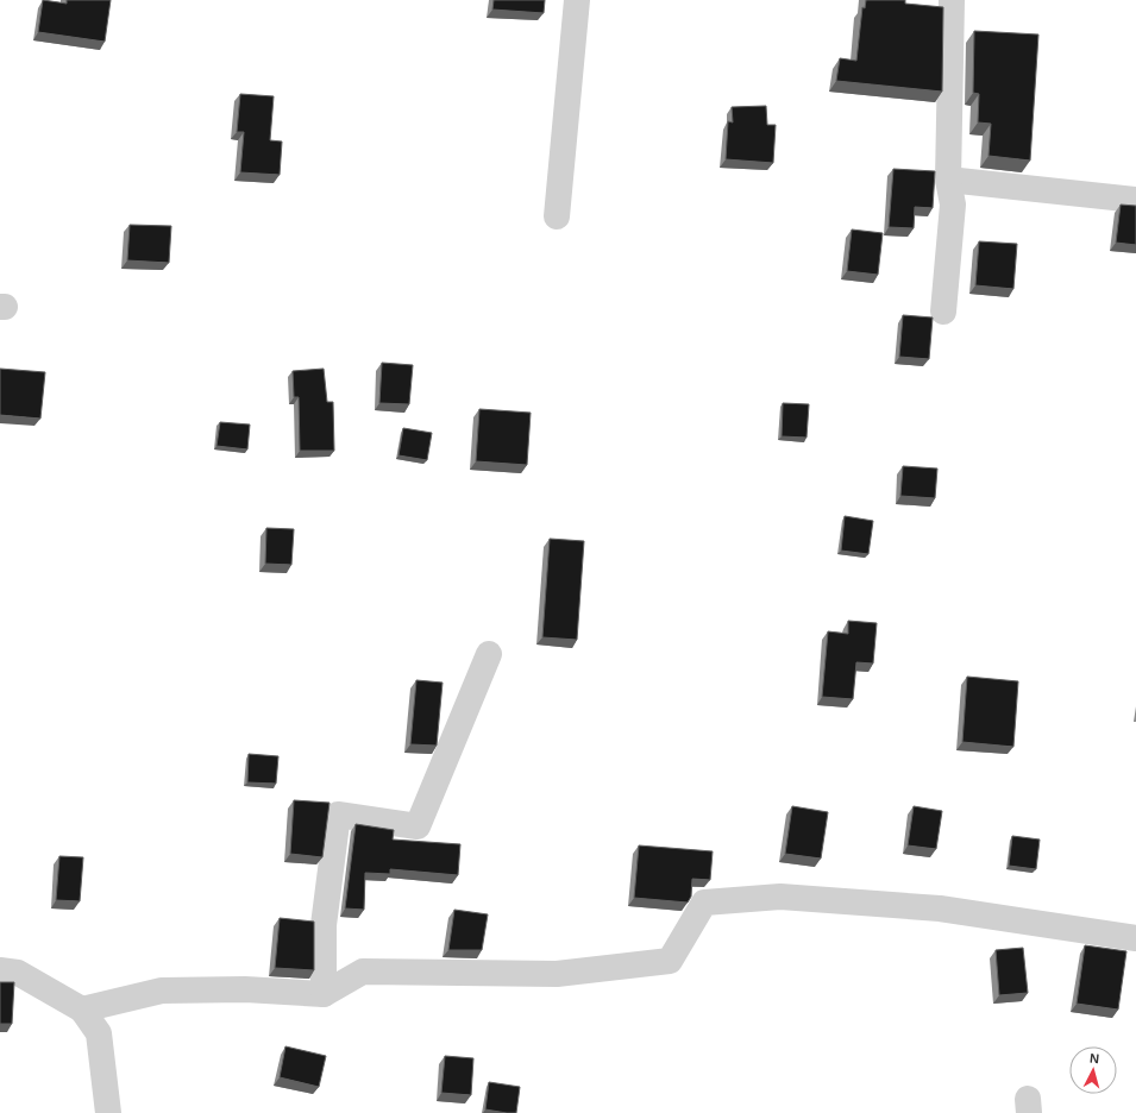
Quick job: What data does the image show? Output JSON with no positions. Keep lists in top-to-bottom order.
{
  "north": "top"
}
